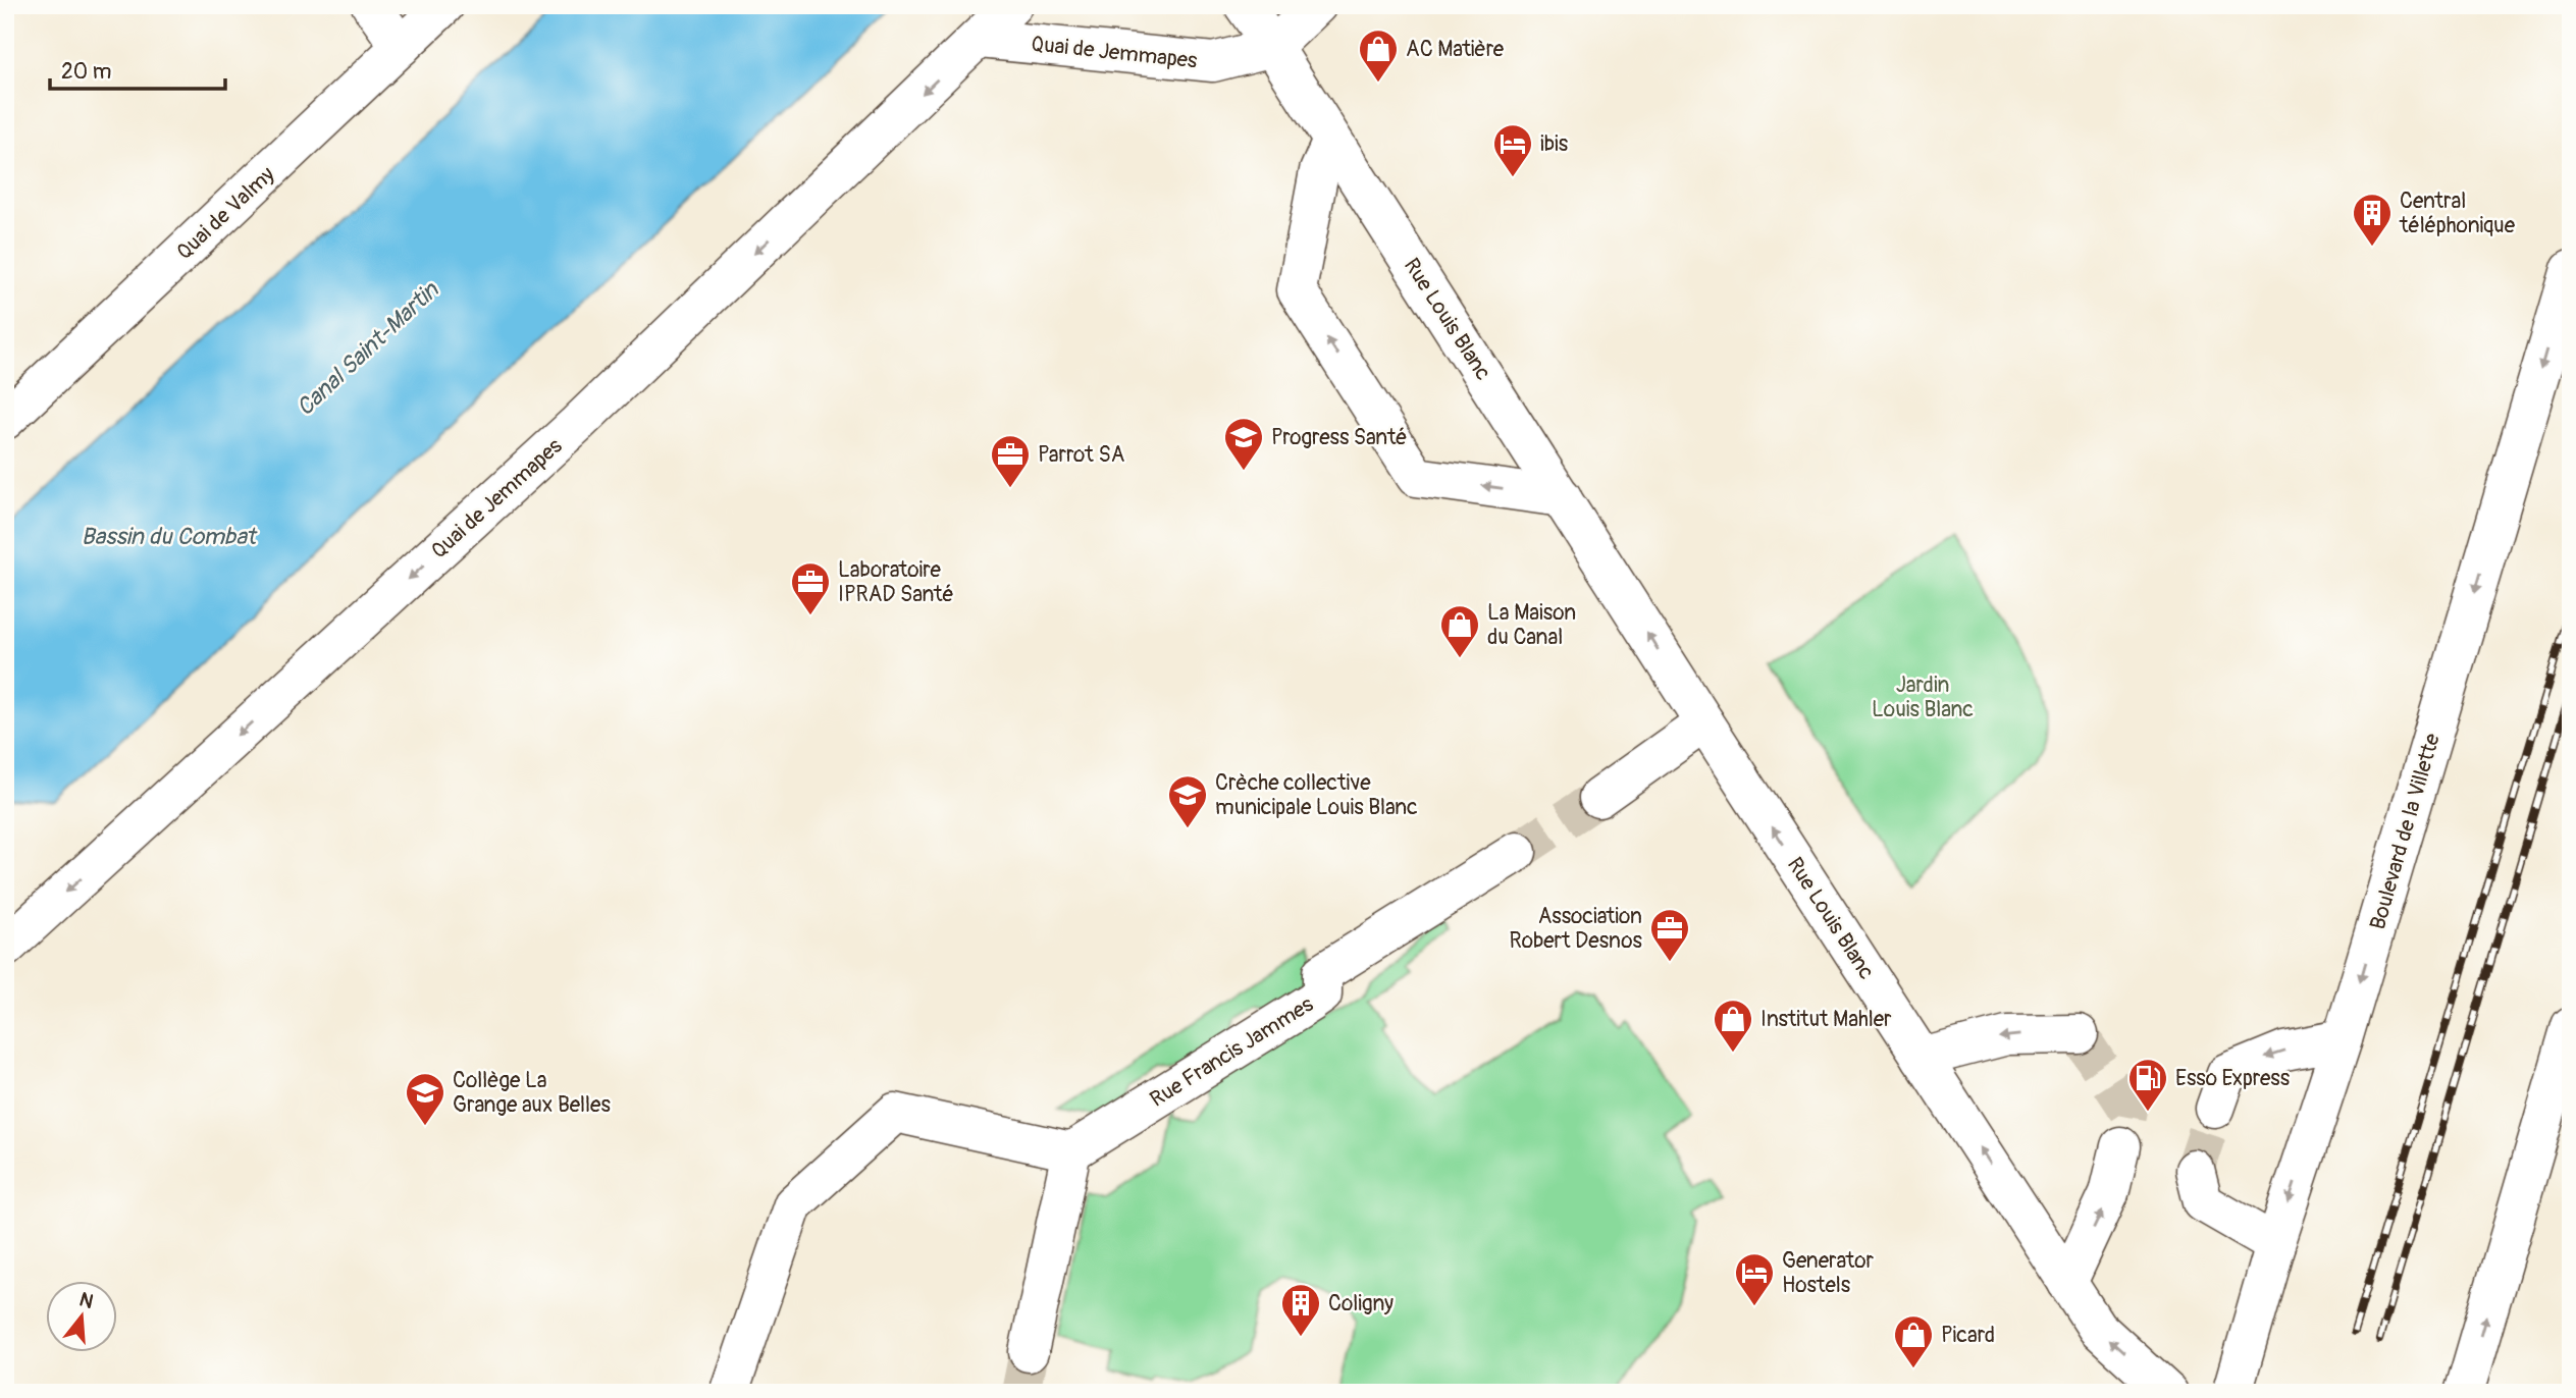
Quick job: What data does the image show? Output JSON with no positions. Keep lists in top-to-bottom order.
{
  "streets": {
    "street": [
      "Quai de Jemmapes",
      "Quai de Valmy",
      "Rue Louis Blanc",
      "Boulevard de la Villette",
      "Rue Francis Jammes"
    ]
  },
  "crossings": [
    ["Quai de Jemmapes", "Rue Louis Blanc"]
  ],
  "one_way": ["Quai de Jemmapes", "Rue Louis Blanc"],
  "water": ["Canal Saint-Martin", "Bassin du Combat"],
  "parks": ["Jardin Louis Blanc"],
  "places": {
    "shop": [
      "AC Matière",
      "La Maison du Canal",
      "Institut Mahler",
      "Picard"
    ],
    "hotel": ["ibis", "Generator Hostels"],
    "building": ["Central téléphonique", "Coligny"],
    "school or university": ["Progress Santé", "Crèche collective municipale Louis Blanc", "Collège La Grange aux Belles"],
    "office": ["Parrot SA", "Laboratoire IPRAD Santé", "Association Robert Desnos"],
    "fuel station": ["Esso Express"]
  },
  "scale_bar": "20 m",
  "north": "top"
}
